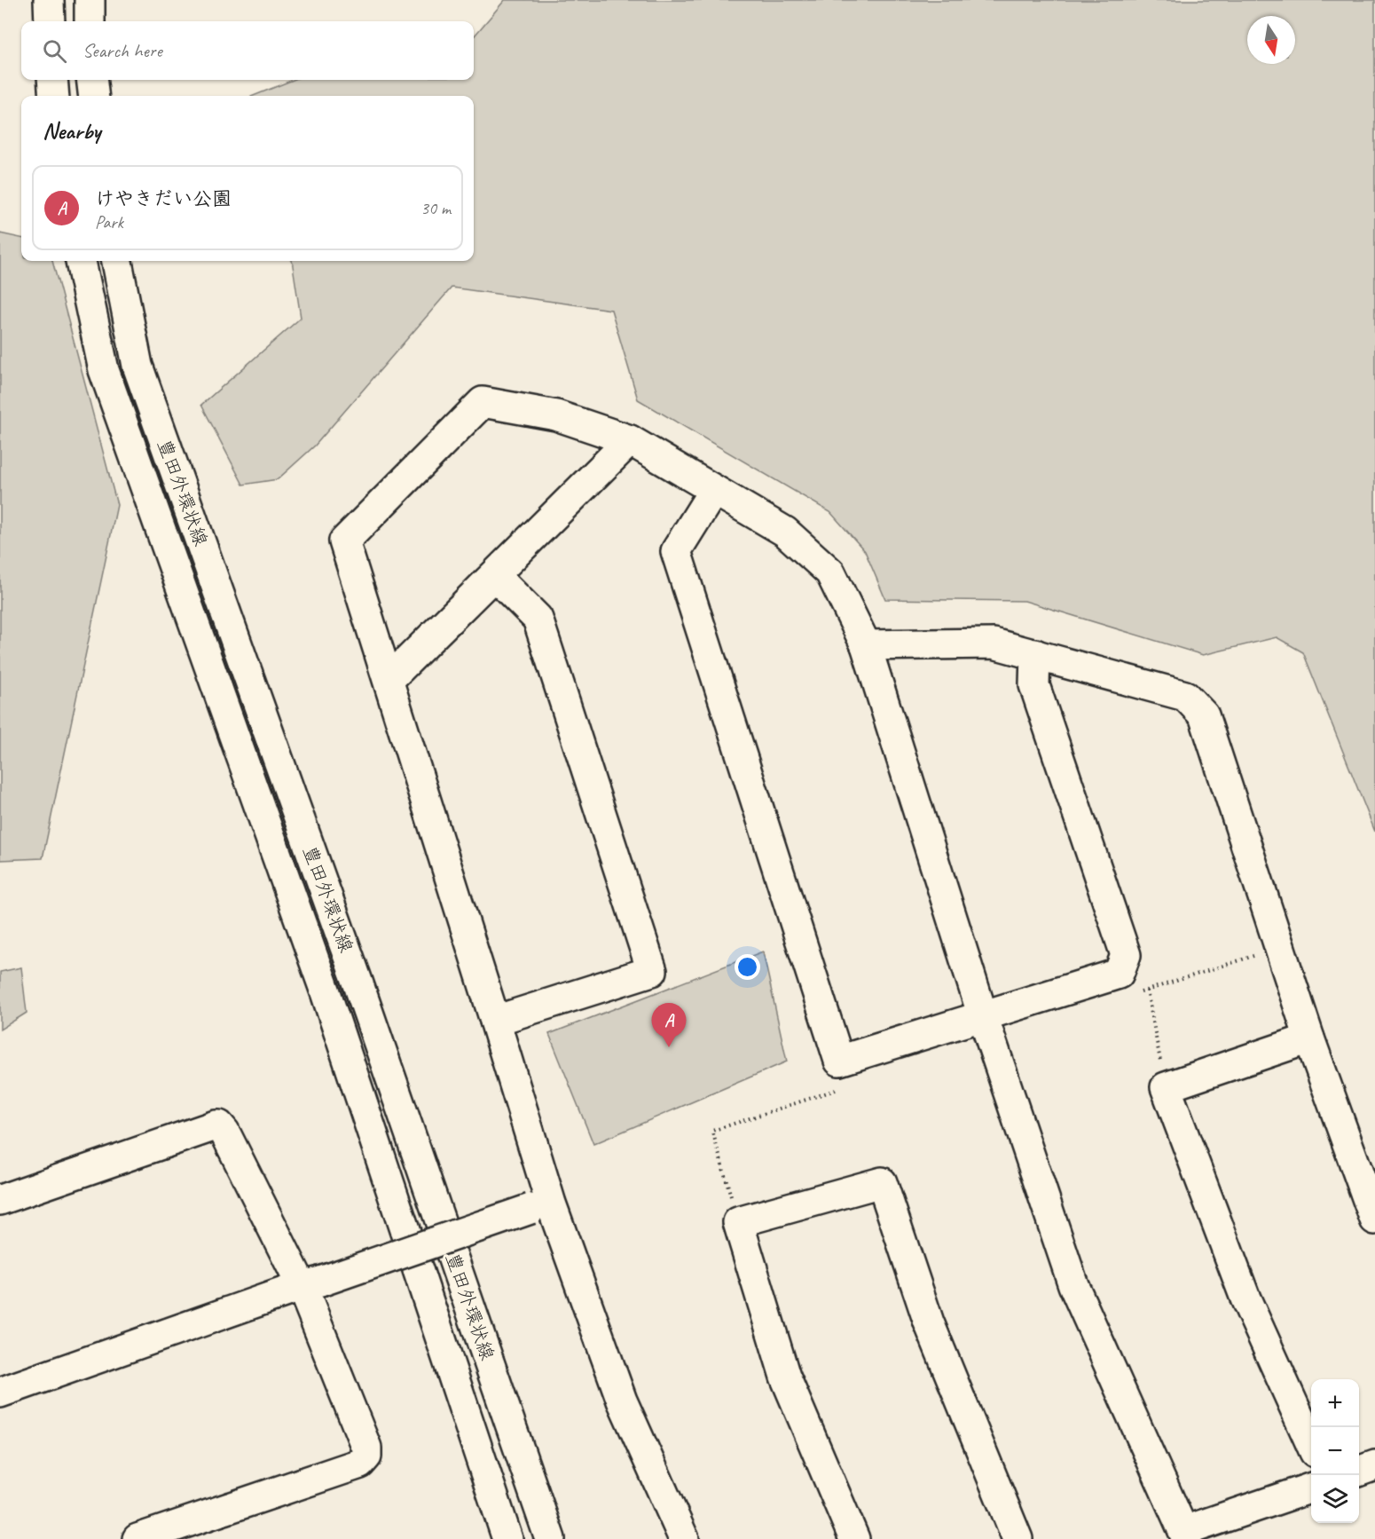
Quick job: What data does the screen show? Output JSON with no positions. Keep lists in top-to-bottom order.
{
  "streets": {
    "street": ["豊田外環状線"]
  },
  "north": "bottom",
  "page": {
    "search": "Search here",
    "heading": "Nearby",
    "list": [
      {
        "mark": "A",
        "name": "けやきだい公園",
        "note": "Park",
        "value": "30 m"
      }
    ],
    "pins": "A",
    "map_buttons": ["+", "−"]
  }
}
